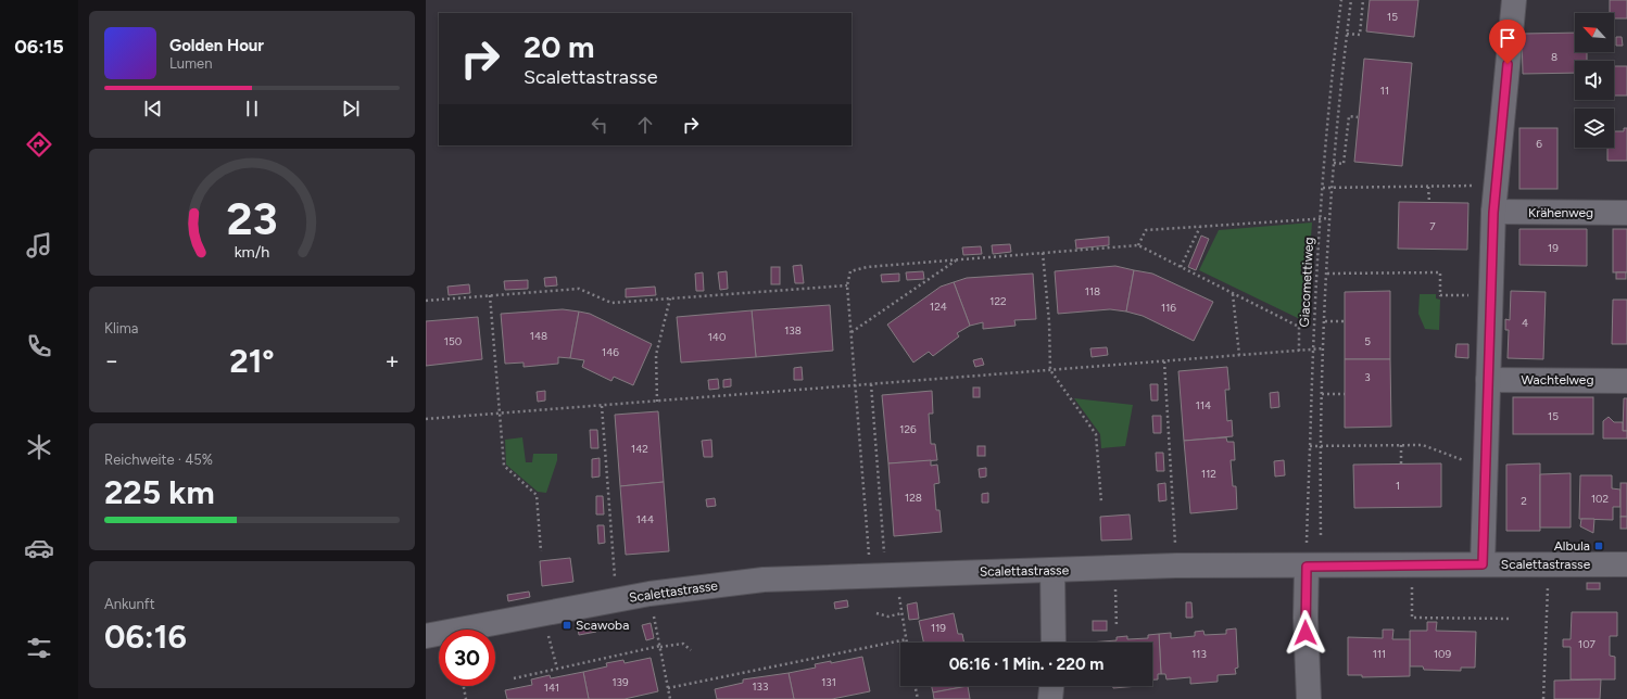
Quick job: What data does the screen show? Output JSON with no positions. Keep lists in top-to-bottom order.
{
  "streets": {
    "street": ["Krähenweg", "Wachtelweg", "Scalettastrasse"],
    "path": ["Giacomettiweg"]
  },
  "crossings": [
    ["Giacomettiweg", "Scalettastrasse"]
  ],
  "places": {
    "transit": ["Albula", "Scawoba"]
  },
  "house_numbers": [
    "15",
    "8",
    "11",
    "6",
    "7",
    "19",
    "118",
    "122",
    "124",
    "116",
    "4",
    "138",
    "148",
    "140",
    "150",
    "5",
    "146",
    "3",
    "114",
    "15",
    "126",
    "142",
    "112",
    "1",
    "128",
    "102",
    "2",
    "144",
    "119",
    "107",
    "113",
    "111",
    "109",
    "139",
    "131",
    "133",
    "141"
  ],
  "north": "top left",
  "page": {
    "tabs": "06:15",
    "turn": ["20 m", "Scalettastrasse"],
    "song": ["Golden Hour", "Lumen"],
    "tile": [
      "Klima",
      ["Reichweite · 45%", "225 km"],
      ["Ankunft", "06:16"]
    ],
    "heat": ["−", "21°", "+"],
    "limit": "30",
    "trip": "06:16 · 1 Min. · 220 m",
    "gauge": ["23", "km/h"]
  }
}
